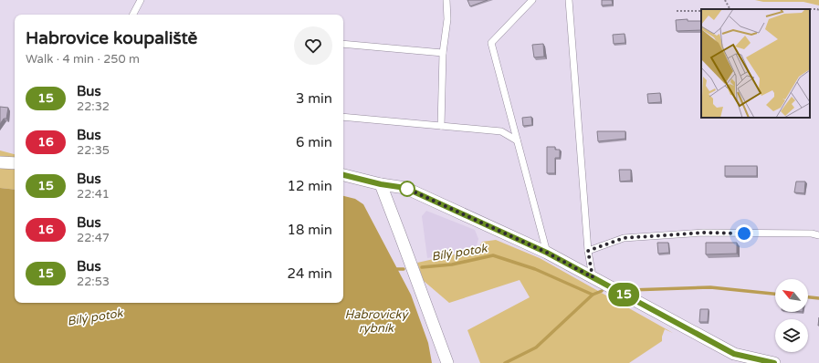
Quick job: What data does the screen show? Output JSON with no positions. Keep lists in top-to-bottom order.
{
  "water": ["Bílý potok", "Habrovický rybník"],
  "lines": ["bus line 15"],
  "north": "top left",
  "page": {
    "on_map": "15",
    "heading": ["Habrovice koupaliště", "Walk · 4 min · 250 m"],
    "list": [
      {
        "mark": "15",
        "name": "Bus",
        "note": "22:32",
        "value": "3 min"
      },
      {
        "mark": "16",
        "name": "Bus",
        "note": "22:35",
        "value": "6 min"
      },
      {
        "mark": "15",
        "name": "Bus",
        "note": "22:41",
        "value": "12 min"
      },
      {
        "mark": "16",
        "name": "Bus",
        "note": "22:47",
        "value": "18 min"
      },
      {
        "mark": "15",
        "name": "Bus",
        "note": "22:53",
        "value": "24 min"
      }
    ]
  }
}
